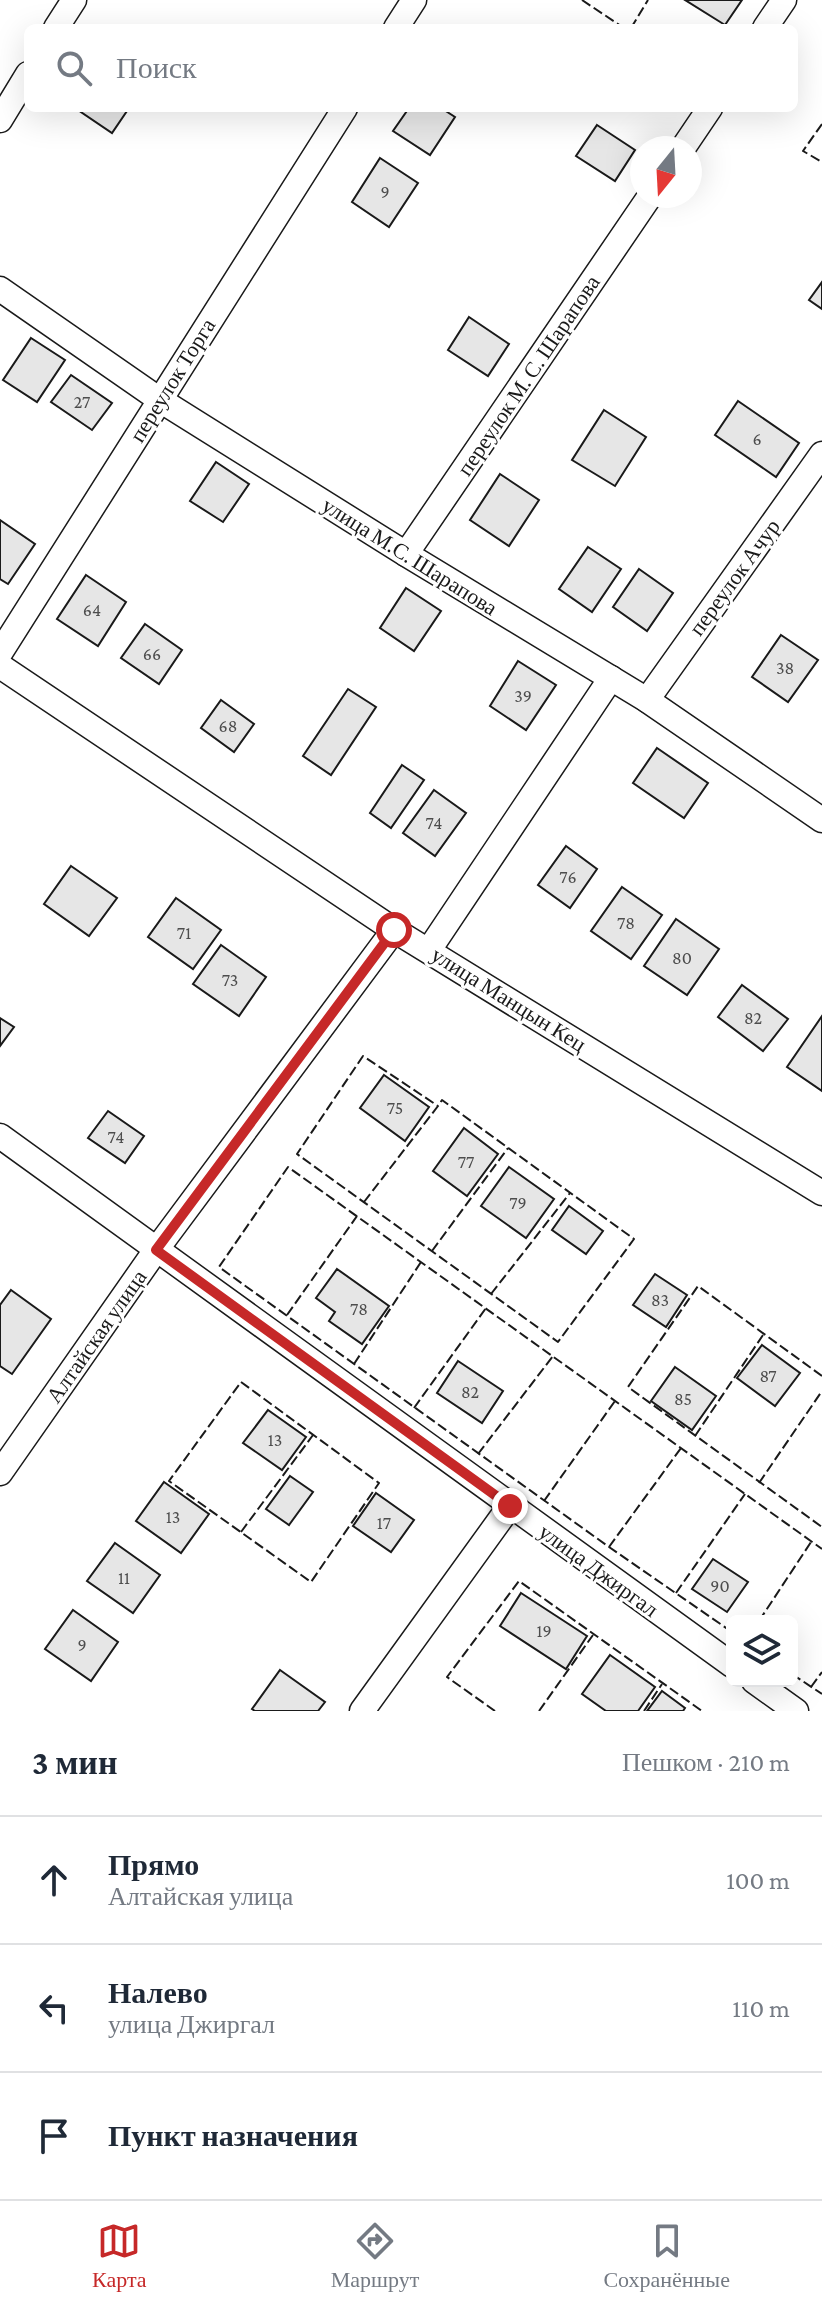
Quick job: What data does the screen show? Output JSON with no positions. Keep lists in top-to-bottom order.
{
  "streets": {
    "street": [
      "переулок М. С. Шарапова",
      "переулок Торга",
      "улица М.С. Шарапова",
      "переулок Ачур",
      "улица Манцын Кец",
      "Алтайская улица",
      "улица Джиргал"
    ]
  },
  "crossings": [
    ["переулок М. С. Шарапова", "улица М.С. Шарапова"],
    ["переулок Торга", "улица М.С. Шарапова"],
    ["улица М.С. Шарапова", "переулок Ачур"],
    ["улица Манцын Кец", "Алтайская улица"],
    ["Алтайская улица", "улица Джиргал"]
  ],
  "house_numbers": [
    "9",
    "27",
    "6",
    "64",
    "66",
    "38",
    "39",
    "68",
    "74",
    "76",
    "78",
    "71",
    "80",
    "73",
    "82",
    "75",
    "74",
    "77",
    "79",
    "83",
    "78",
    "87",
    "82",
    "85",
    "13",
    "13",
    "17",
    "11",
    "90",
    "19",
    "9"
  ],
  "north": "bottom",
  "page": {
    "search": "Поиск",
    "heading": ["3 мин", "Пешком · 210 m"],
    "list": [
      ["Прямо", "Алтайская улица", "100 m"],
      ["Налево", "улица Джиргал", "110 m"],
      "Пункт назначения"
    ],
    "nav": ["Карта", "Маршрут", "Сохранённые"]
  }
}
